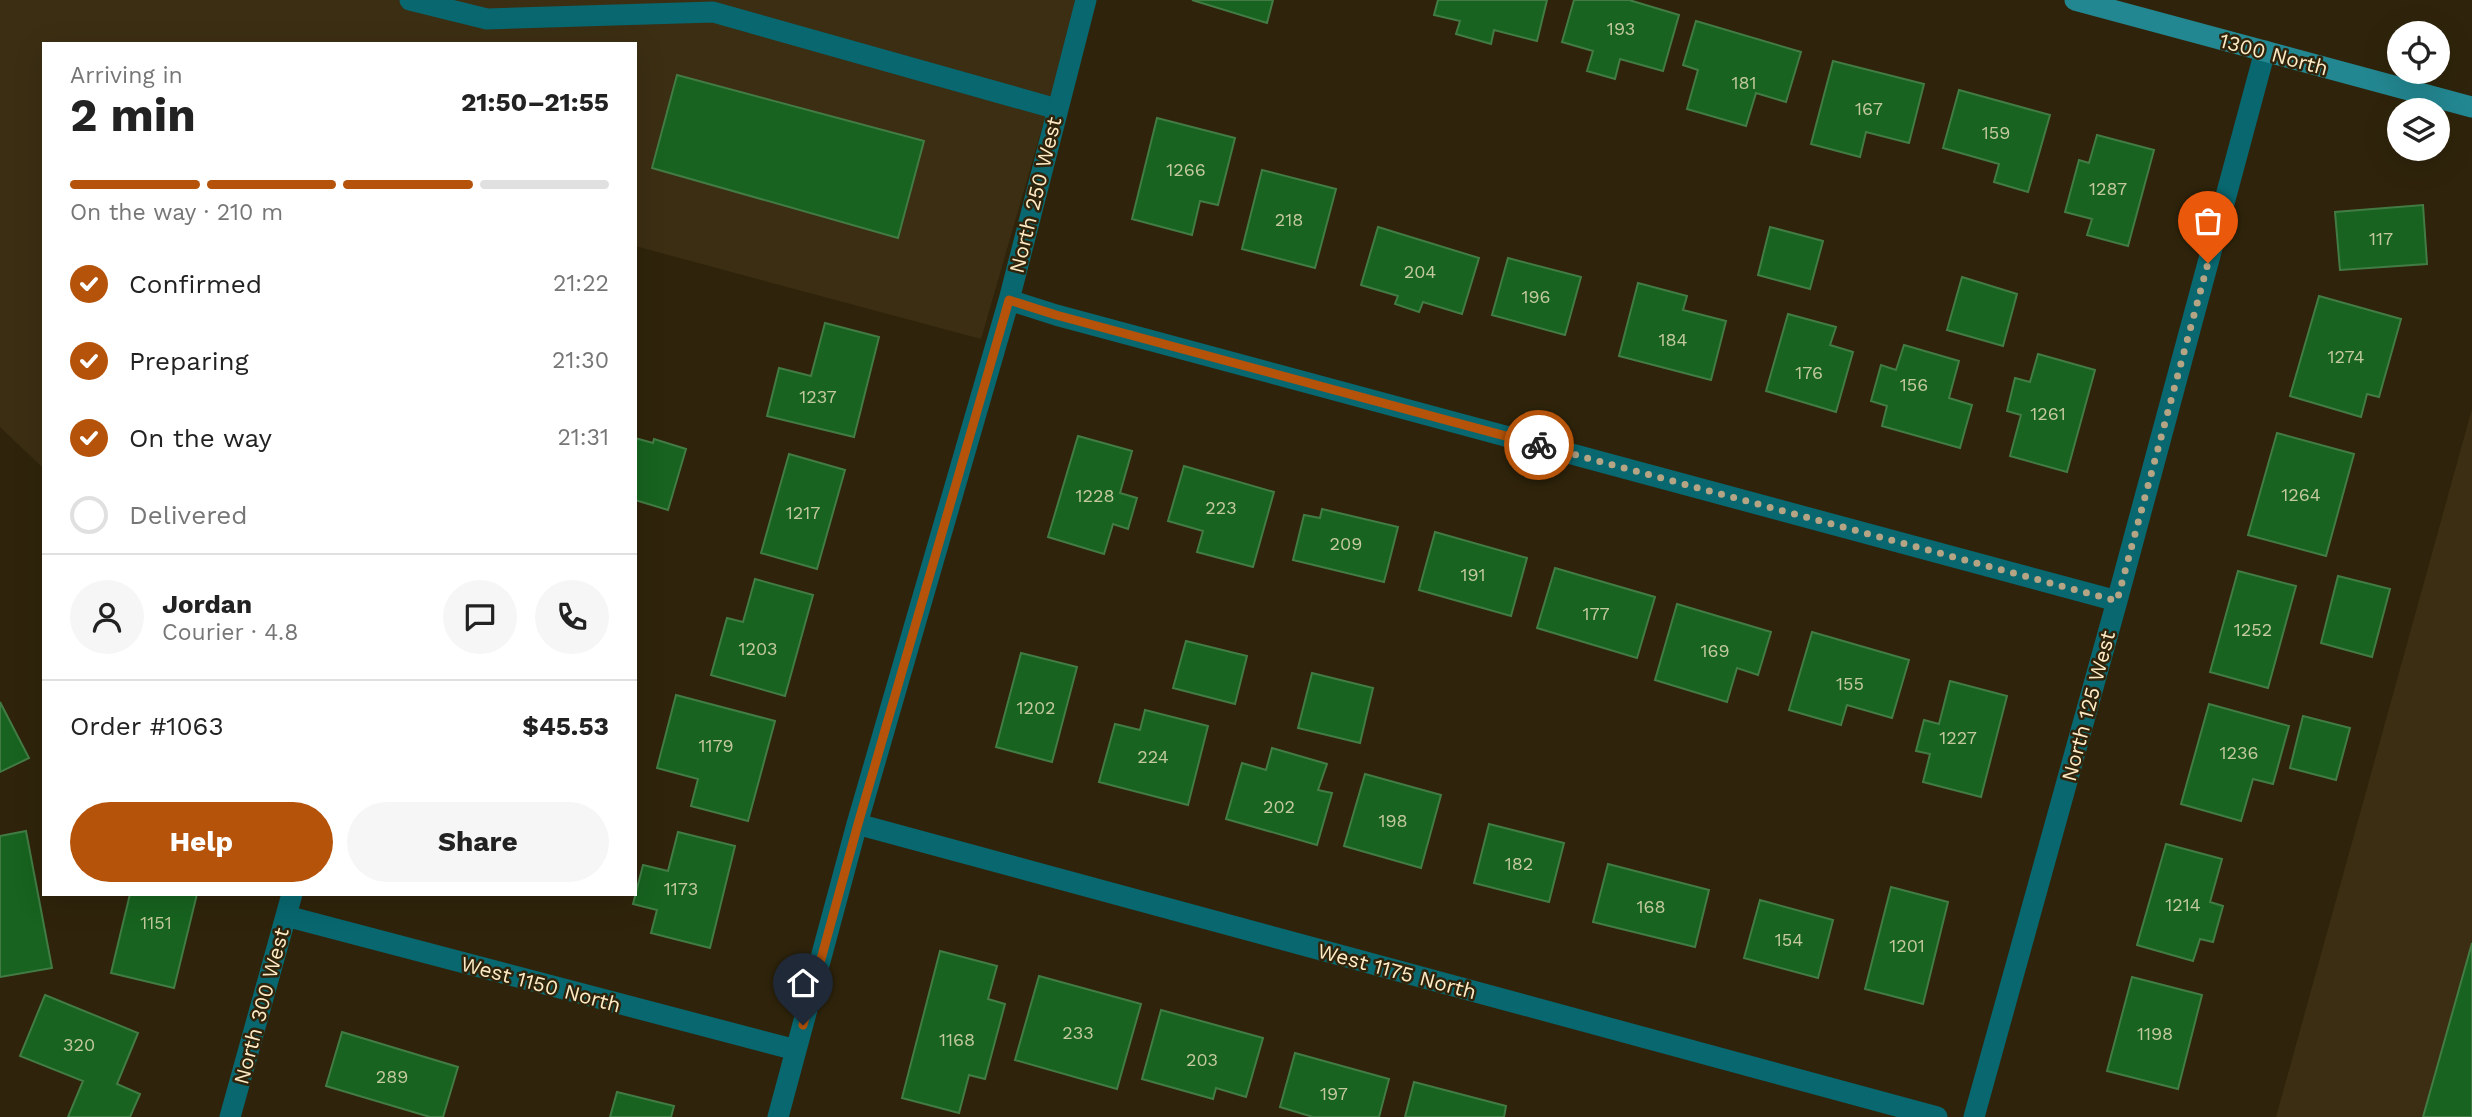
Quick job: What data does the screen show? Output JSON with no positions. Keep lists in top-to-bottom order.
{
  "streets": {
    "street": [
      "1300 North",
      "North 250 West",
      "North 125 West",
      "West 1175 North",
      "West 1150 North",
      "North 300 West"
    ]
  },
  "crossings": [
    ["1300 North", "North 125 West"],
    ["North 250 West", "West 1175 North"],
    ["North 250 West", "West 1150 North"],
    ["West 1150 North", "North 300 West"]
  ],
  "house_numbers": [
    "193",
    "181",
    "167",
    "159",
    "1266",
    "1287",
    "218",
    "117",
    "204",
    "196",
    "184",
    "1274",
    "176",
    "156",
    "1237",
    "1261",
    "1264",
    "1228",
    "223",
    "1217",
    "209",
    "191",
    "177",
    "1252",
    "1203",
    "169",
    "155",
    "1202",
    "1227",
    "1179",
    "1236",
    "224",
    "202",
    "198",
    "182",
    "1173",
    "1214",
    "168",
    "1151",
    "154",
    "1201",
    "233",
    "1198",
    "1168",
    "320",
    "203",
    "289",
    "197"
  ],
  "page": {
    "heading": ["2 min", "Arriving in", "21:50–21:55"],
    "panel": [
      "Jordan",
      "Courier · 4.8",
      "Order #1063",
      "$45.53"
    ],
    "bar": "On the way · 210 m",
    "list": [
      ["Confirmed", "21:22"],
      ["Preparing", "21:30"],
      ["On the way", "21:31"],
      "Delivered"
    ],
    "buttons": ["Help", "Share"]
  }
}
